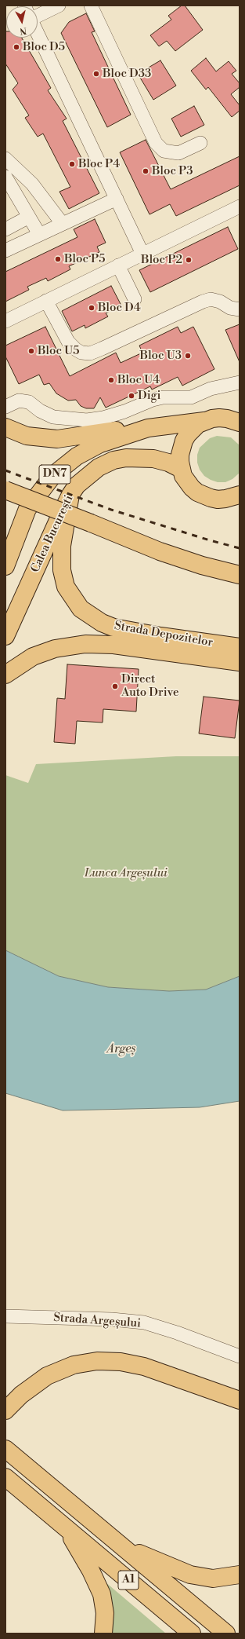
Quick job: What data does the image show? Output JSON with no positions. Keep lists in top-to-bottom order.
{
  "streets": {
    "main road": [
      "DN7",
      "Calea București",
      "Strada Depozitelor",
      "A1"
    ],
    "street": ["Strada Argeșului"]
  },
  "crossings": [
    ["DN7", "Calea București"],
    ["Calea București", "Strada Depozitelor"]
  ],
  "water": ["Argeș"],
  "parks": ["Lunca Argeșului"],
  "places": [
    "Bloc D5",
    "Bloc D33",
    "Bloc P4",
    "Bloc P3",
    "Bloc P5",
    "Bloc P2",
    "Bloc D4",
    "Bloc U5",
    "Bloc U3",
    "Bloc U4",
    "Digi",
    "Direct Auto Drive"
  ],
  "north": "bottom"
}
